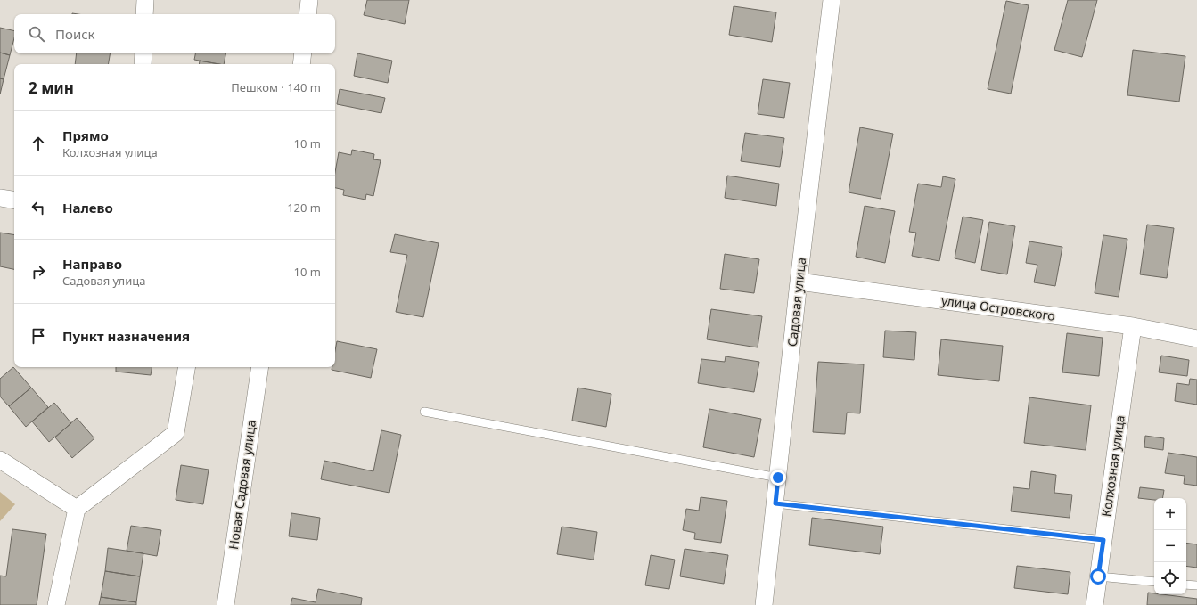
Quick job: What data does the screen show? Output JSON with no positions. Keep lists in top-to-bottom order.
{
  "streets": {
    "street": [
      "Садовая улица",
      "улица Островского",
      "Колхозная улица",
      "Новая Садовая улица"
    ]
  },
  "crossings": [
    ["Садовая улица", "улица Островского"],
    ["улица Островского", "Колхозная улица"]
  ],
  "page": {
    "search": "Поиск",
    "heading": ["2 мин", "Пешком · 140 m"],
    "list": [
      ["Прямо", "Колхозная улица", "10 m"],
      ["Налево", "120 m"],
      ["Направо", "Садовая улица", "10 m"],
      "Пункт назначения"
    ],
    "map_buttons": ["+", "−"]
  }
}
